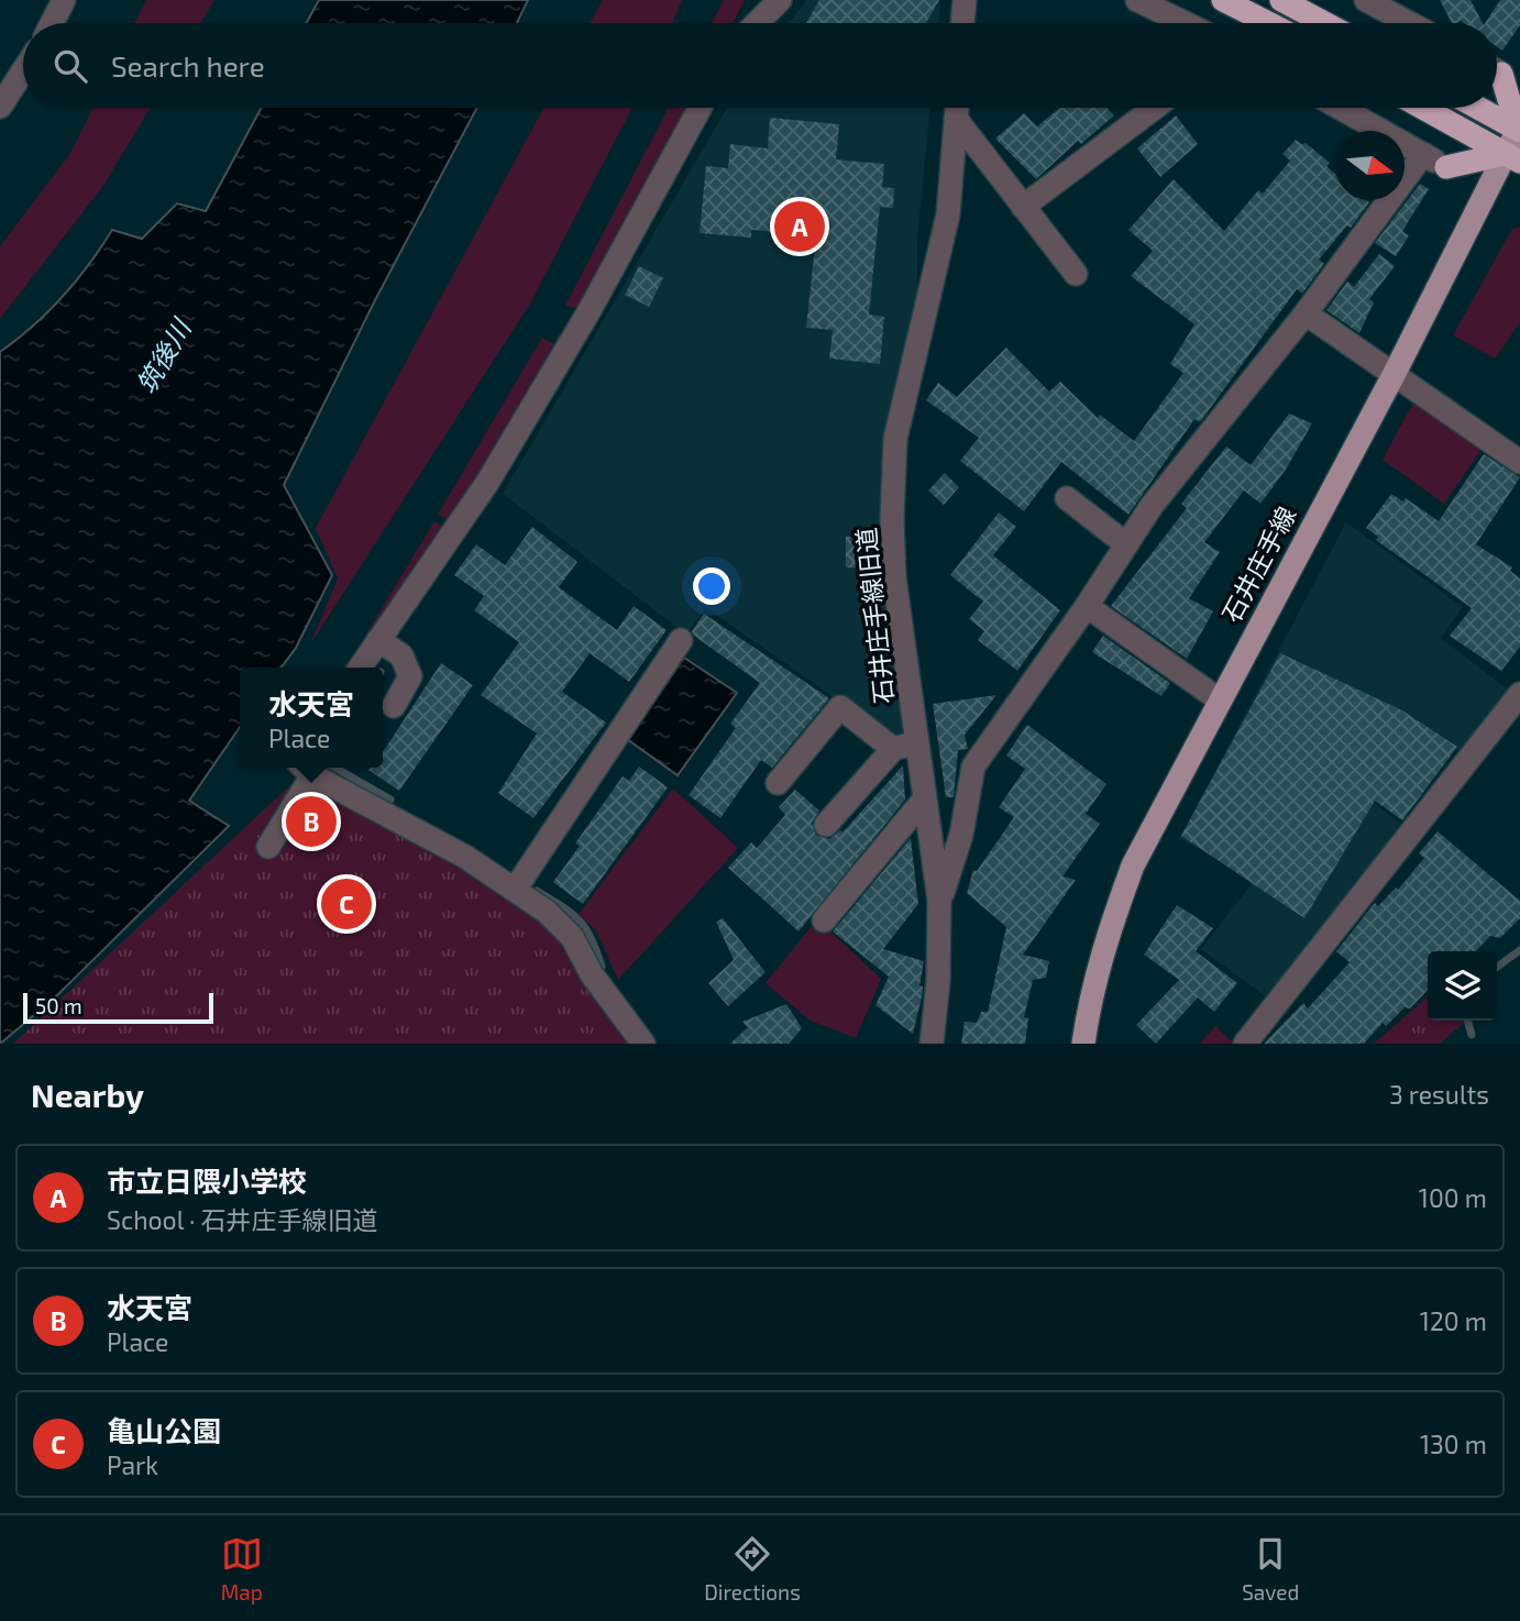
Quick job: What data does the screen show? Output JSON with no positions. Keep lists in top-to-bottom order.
{
  "streets": {
    "main road": ["石井庄手線"],
    "street": ["石井庄手線旧道"]
  },
  "water": ["筑後川"],
  "scale_bar": "50 m",
  "north": "right",
  "page": {
    "search": "Search here",
    "pins": ["A", "B", "C"],
    "popup": ["水天宮", "Place"],
    "scale": "50 m",
    "heading": ["Nearby", "3 results"],
    "list": [
      {
        "mark": "A",
        "name": "市立日隈小学校",
        "note": "School · 石井庄手線旧道",
        "value": "100 m"
      },
      {
        "mark": "B",
        "name": "水天宮",
        "note": "Place",
        "value": "120 m"
      },
      {
        "mark": "C",
        "name": "亀山公園",
        "note": "Park",
        "value": "130 m"
      }
    ],
    "nav": ["Map", "Directions", "Saved"]
  }
}
